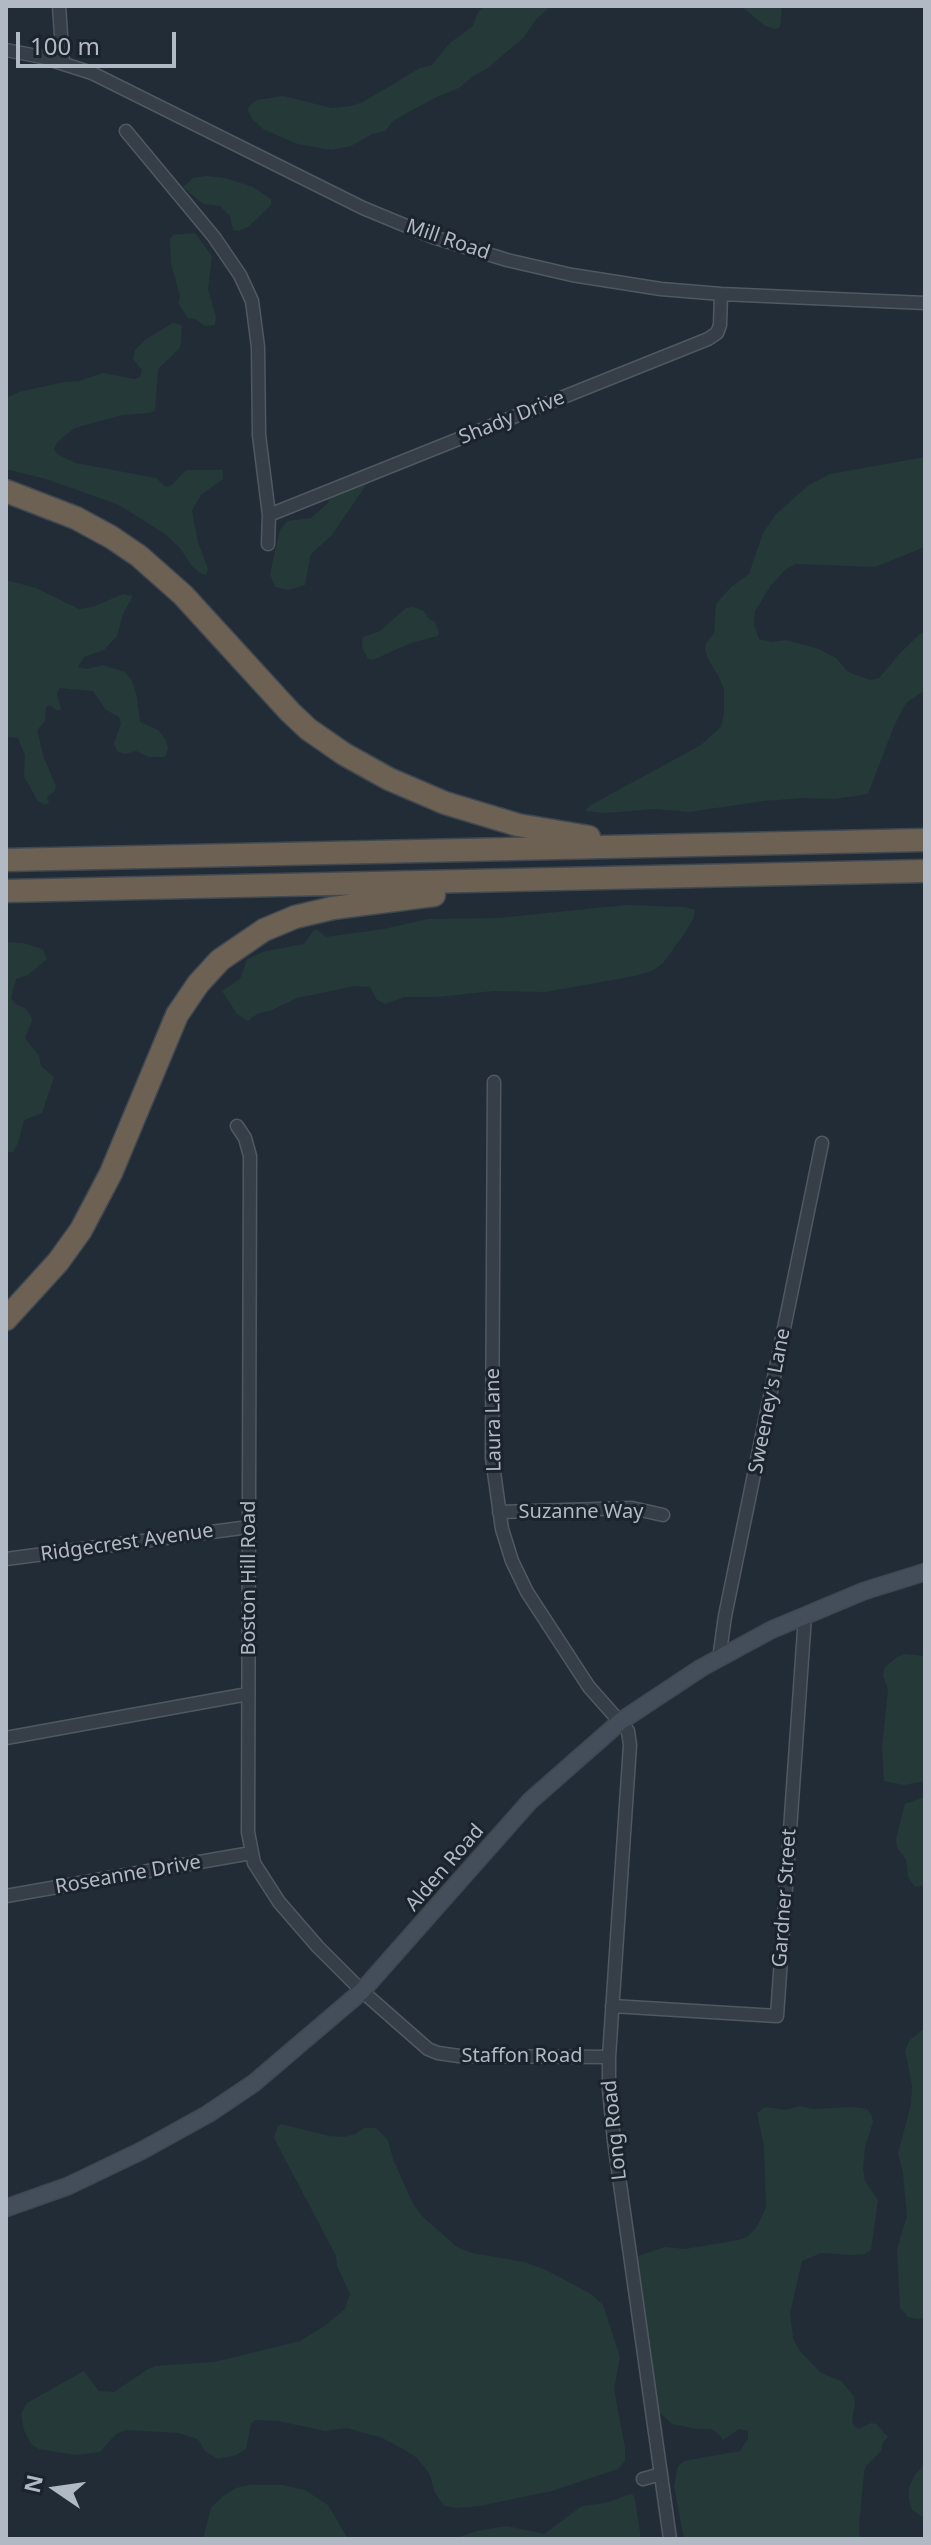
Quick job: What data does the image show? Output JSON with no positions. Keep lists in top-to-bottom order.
{
  "streets": {
    "main road": ["Alden Road"],
    "street": [
      "Mill Road",
      "Shady Drive",
      "Sweeney's Lane",
      "Laura Lane",
      "Suzanne Way",
      "Ridgecrest Avenue",
      "Boston Hill Road",
      "Roseanne Drive",
      "Gardner Street",
      "Staffon Road",
      "Long Road"
    ]
  },
  "crossings": [
    ["Mill Road", "Shady Drive"],
    ["Sweeney's Lane", "Alden Road"],
    ["Laura Lane", "Suzanne Way"],
    ["Laura Lane", "Alden Road"],
    ["Laura Lane", "Long Road"],
    ["Ridgecrest Avenue", "Boston Hill Road"],
    ["Boston Hill Road", "Alden Road"],
    ["Boston Hill Road", "Roseanne Drive"],
    ["Boston Hill Road", "Staffon Road"],
    ["Alden Road", "Gardner Street"],
    ["Alden Road", "Staffon Road"],
    ["Alden Road", "Long Road"],
    ["Gardner Street", "Long Road"],
    ["Staffon Road", "Long Road"]
  ],
  "scale_bar": "100 m",
  "north": "left"
}
